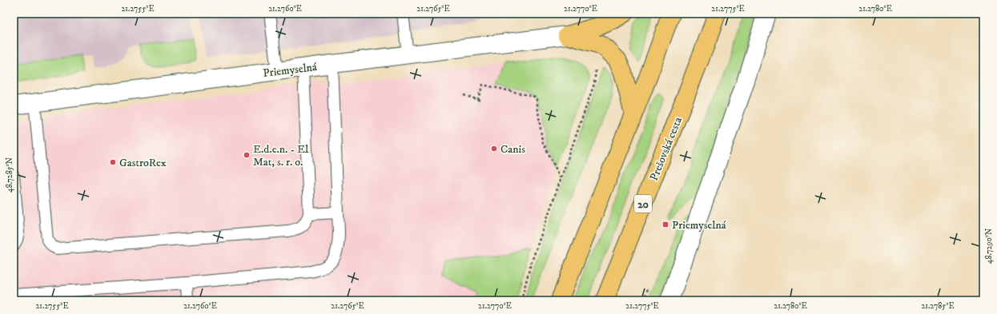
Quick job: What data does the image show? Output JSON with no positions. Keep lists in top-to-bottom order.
{
  "streets": {
    "highway": ["Prešovská cesta", "20"],
    "street": ["Priemyselná"]
  },
  "places": {
    "other": ["Canis", "E.d.e.n. - El Mat, s. r. o.", "GastroRex"],
    "transit": ["Priemyselná"]
  },
  "coordinates": [
    "21.2755°E",
    "21.2760°E",
    "21.2765°E",
    "21.2770°E",
    "21.2775°E",
    "21.2780°E",
    "48.7285°N",
    "48.7290°N",
    "21.2785°E"
  ]
}
